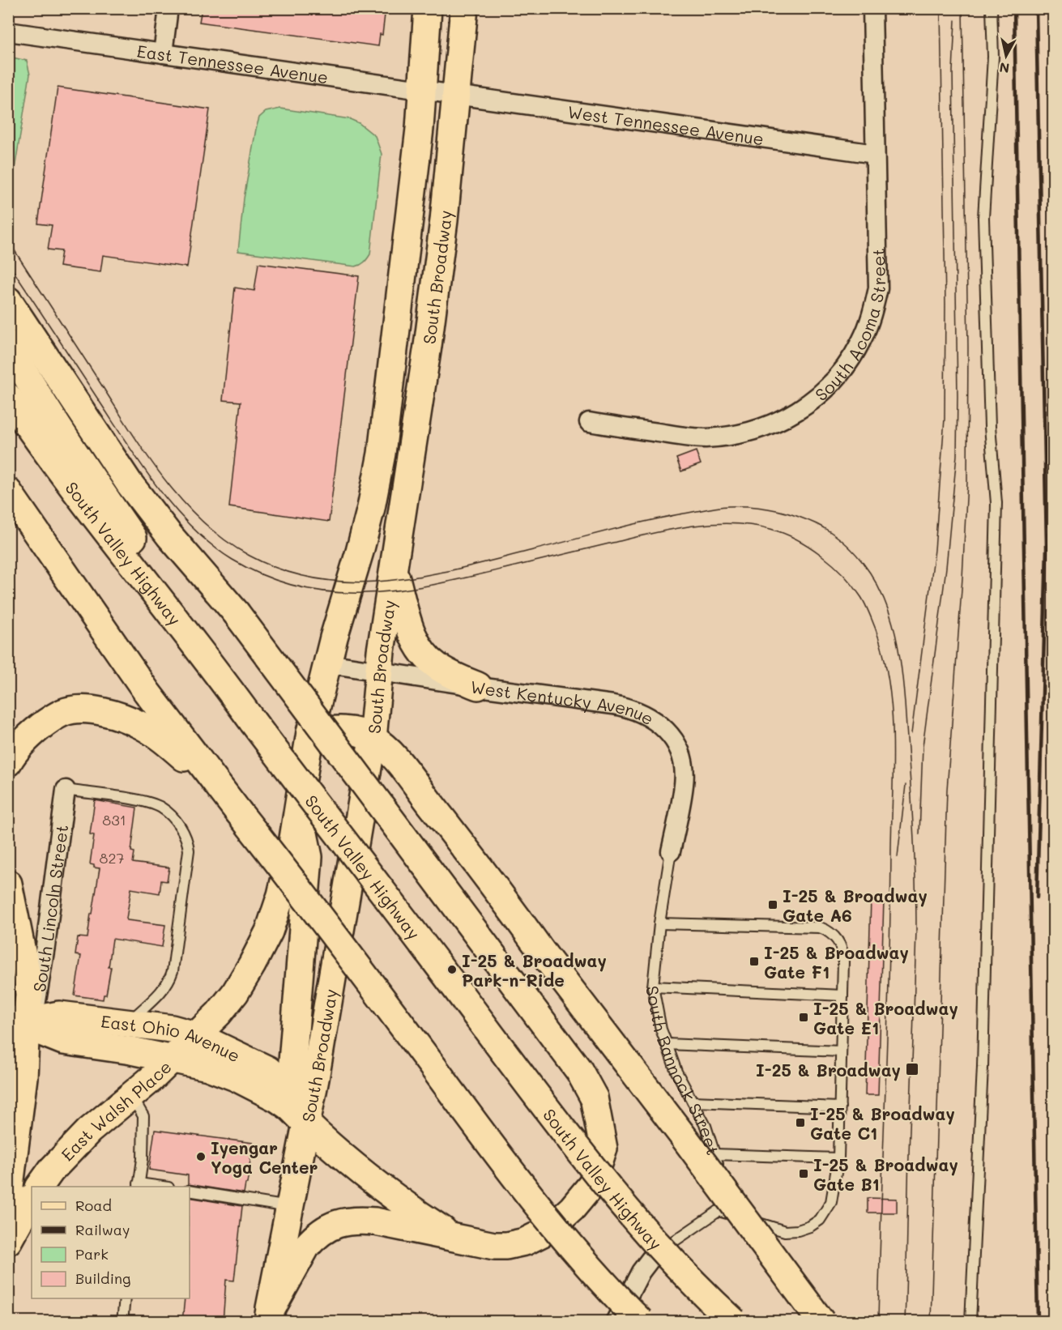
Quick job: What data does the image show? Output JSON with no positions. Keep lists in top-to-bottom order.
{
  "streets": {
    "main road": [
      "South Broadway",
      "South Valley Highway",
      "South Lincoln Street",
      "East Ohio Avenue",
      "East Walsh Place"
    ],
    "street": [
      "East Tennessee Avenue",
      "West Tennessee Avenue",
      "South Acoma Street",
      "West Kentucky Avenue"
    ],
    "lane": ["South Bannock Street"]
  },
  "crossings": [
    ["East Tennessee Avenue", "West Tennessee Avenue"],
    ["East Tennessee Avenue", "South Broadway"],
    ["West Tennessee Avenue", "South Broadway"],
    ["West Tennessee Avenue", "South Acoma Street"],
    ["South Broadway", "West Kentucky Avenue"],
    ["South Broadway", "East Ohio Avenue"],
    ["South Broadway", "East Walsh Place"],
    ["West Kentucky Avenue", "South Bannock Street"],
    ["South Lincoln Street", "East Ohio Avenue"],
    ["East Ohio Avenue", "East Walsh Place"]
  ],
  "places": {
    "transit": [
      "I-25 & Broadway Gate A6",
      "I-25 & Broadway Gate F1",
      "I-25 & Broadway Gate E1",
      "I-25 & Broadway",
      "I-25 & Broadway Gate C1",
      "I-25 & Broadway Gate B1"
    ],
    "other": ["I-25 & Broadway Park-n-Ride", "Iyengar Yoga Center"]
  },
  "house_numbers": ["831", "827"],
  "legend": [
    "Road",
    "Railway",
    "Park",
    "Building"
  ],
  "north": "bottom"
}
